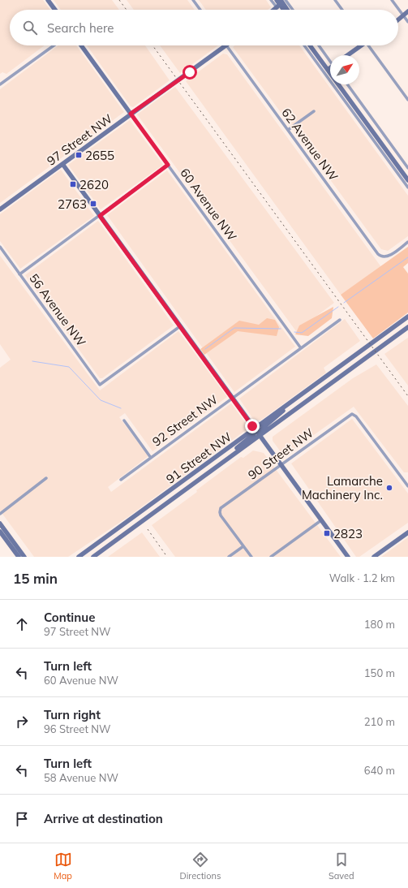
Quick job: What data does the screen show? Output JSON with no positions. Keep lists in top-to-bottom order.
{
  "streets": {
    "main road": ["97 Street NW", "60 Avenue NW", "91 Street NW"],
    "street": [
      "62 Avenue NW",
      "56 Avenue NW",
      "92 Street NW",
      "90 Street NW"
    ]
  },
  "crossings": [
    ["97 Street NW", "62 Avenue NW"],
    ["97 Street NW", "60 Avenue NW"],
    ["60 Avenue NW", "92 Street NW"]
  ],
  "places": {
    "transit": [
      "2655",
      "2620",
      "2763",
      "2823"
    ],
    "other": ["Lamarche Machinery Inc."]
  },
  "north": "top right",
  "page": {
    "search": "Search here",
    "heading": ["15 min", "Walk · 1.2 km"],
    "list": [
      ["Continue", "97 Street NW", "180 m"],
      ["Turn left", "60 Avenue NW", "150 m"],
      ["Turn right", "96 Street NW", "210 m"],
      ["Turn left", "58 Avenue NW", "640 m"],
      "Arrive at destination"
    ],
    "nav": ["Map", "Directions", "Saved"]
  }
}
